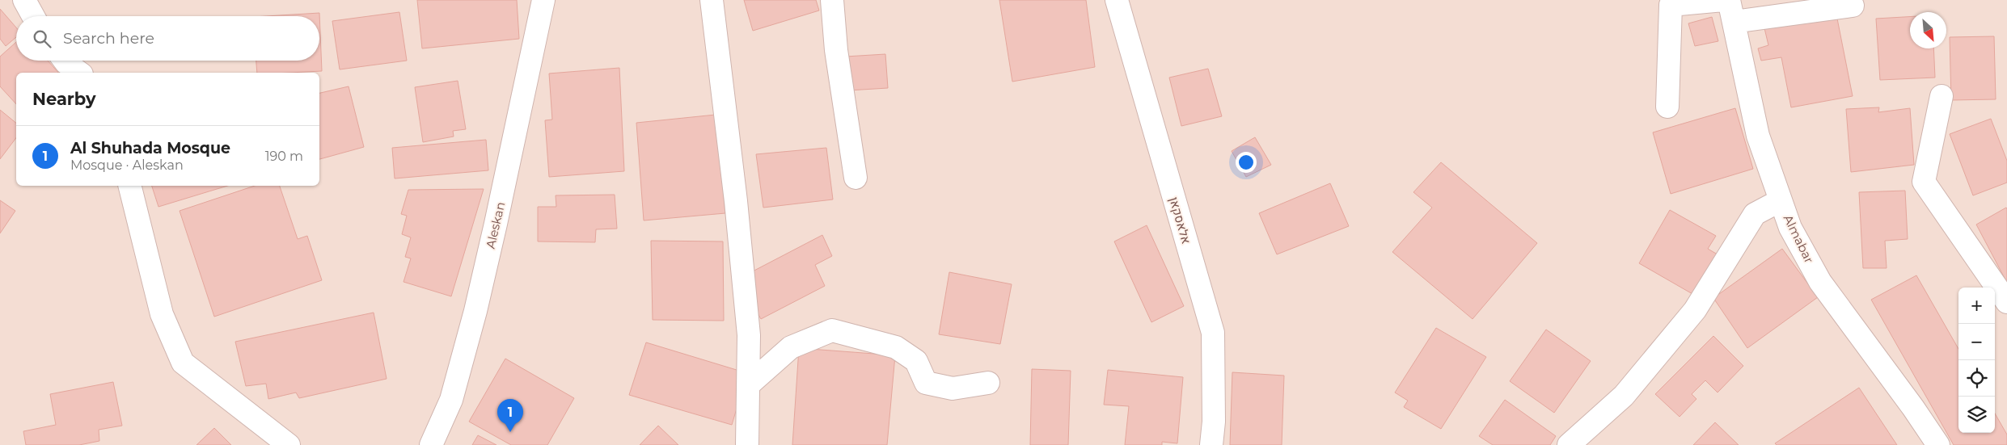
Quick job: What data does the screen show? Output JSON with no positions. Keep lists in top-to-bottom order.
{
  "streets": {
    "street": ["אלאסקאן", "Aleskan", "Almabar"]
  },
  "north": "bottom right",
  "page": {
    "search": "Search here",
    "heading": "Nearby",
    "list": [
      {
        "mark": "1",
        "name": "Al Shuhada Mosque",
        "note": "Mosque · Aleskan",
        "value": "190 m"
      }
    ],
    "map_buttons": ["+", "−"],
    "pins": "1"
  }
}
